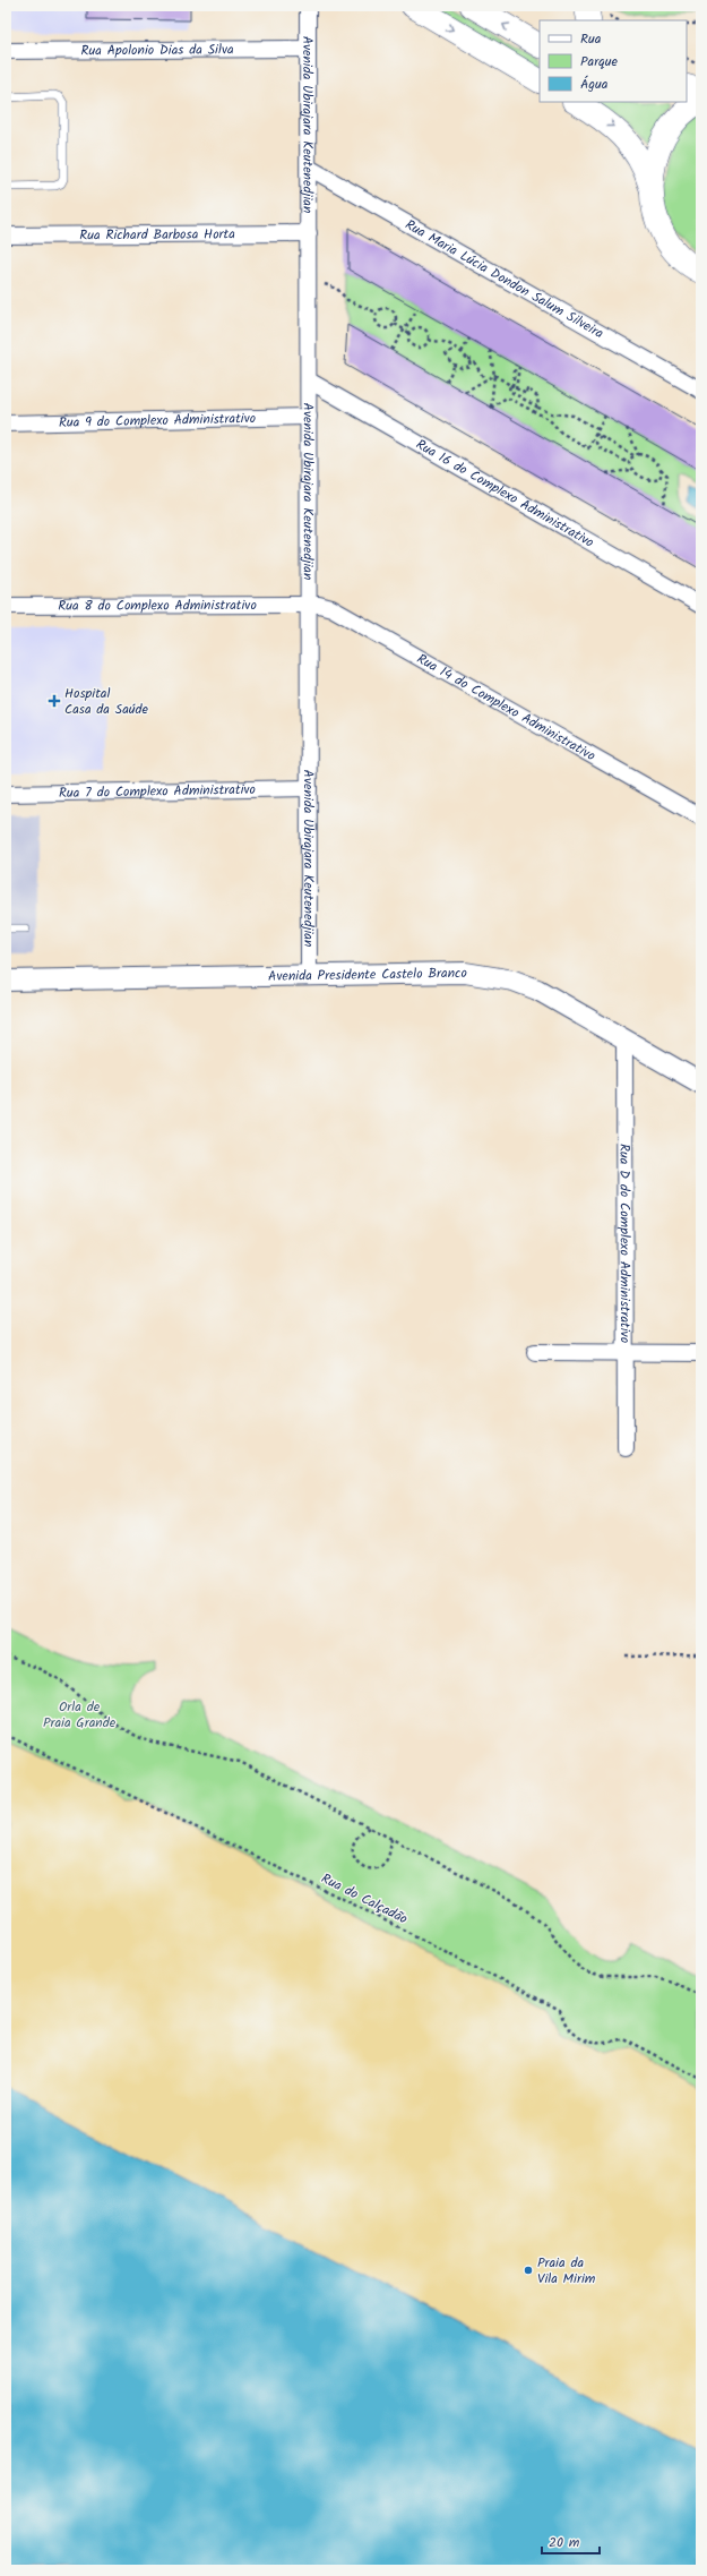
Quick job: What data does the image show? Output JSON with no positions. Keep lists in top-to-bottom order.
{
  "streets": {
    "street": [
      "Rua Apolonio Dias da Silva",
      "Avenida Ubirajara Keutenedjian",
      "Rua Richard Barbosa Horta",
      "Rua Maria Lúcia Dondon Salum Silveira",
      "Rua 9 do Complexo Administrativo",
      "Rua 16 do Complexo Administrativo",
      "Rua 8 do Complexo Administrativo",
      "Rua 14 do Complexo Administrativo",
      "Rua 7 do Complexo Administrativo",
      "Avenida Presidente Castelo Branco",
      "Rua D do Complexo Administrativo"
    ],
    "path": ["Rua do Calçadão"]
  },
  "crossings": [
    ["Rua Apolonio Dias da Silva", "Avenida Ubirajara Keutenedjian"],
    ["Avenida Ubirajara Keutenedjian", "Rua Richard Barbosa Horta"],
    ["Avenida Ubirajara Keutenedjian", "Rua Maria Lúcia Dondon Salum Silveira"],
    ["Avenida Ubirajara Keutenedjian", "Rua 9 do Complexo Administrativo"],
    ["Avenida Ubirajara Keutenedjian", "Rua 16 do Complexo Administrativo"],
    ["Avenida Ubirajara Keutenedjian", "Rua 8 do Complexo Administrativo"],
    ["Avenida Ubirajara Keutenedjian", "Rua 14 do Complexo Administrativo"],
    ["Avenida Ubirajara Keutenedjian", "Rua 7 do Complexo Administrativo"],
    ["Avenida Ubirajara Keutenedjian", "Avenida Presidente Castelo Branco"],
    ["Rua 8 do Complexo Administrativo", "Rua 14 do Complexo Administrativo"],
    ["Avenida Presidente Castelo Branco", "Rua D do Complexo Administrativo"]
  ],
  "parks": ["Orla de Praia Grande"],
  "places": {
    "health": ["Hospital Casa da Saúde"],
    "other": ["Praia da Vila Mirim"]
  },
  "legend": ["Rua", "Parque", "Água"],
  "scale_bar": "20 m"
}
